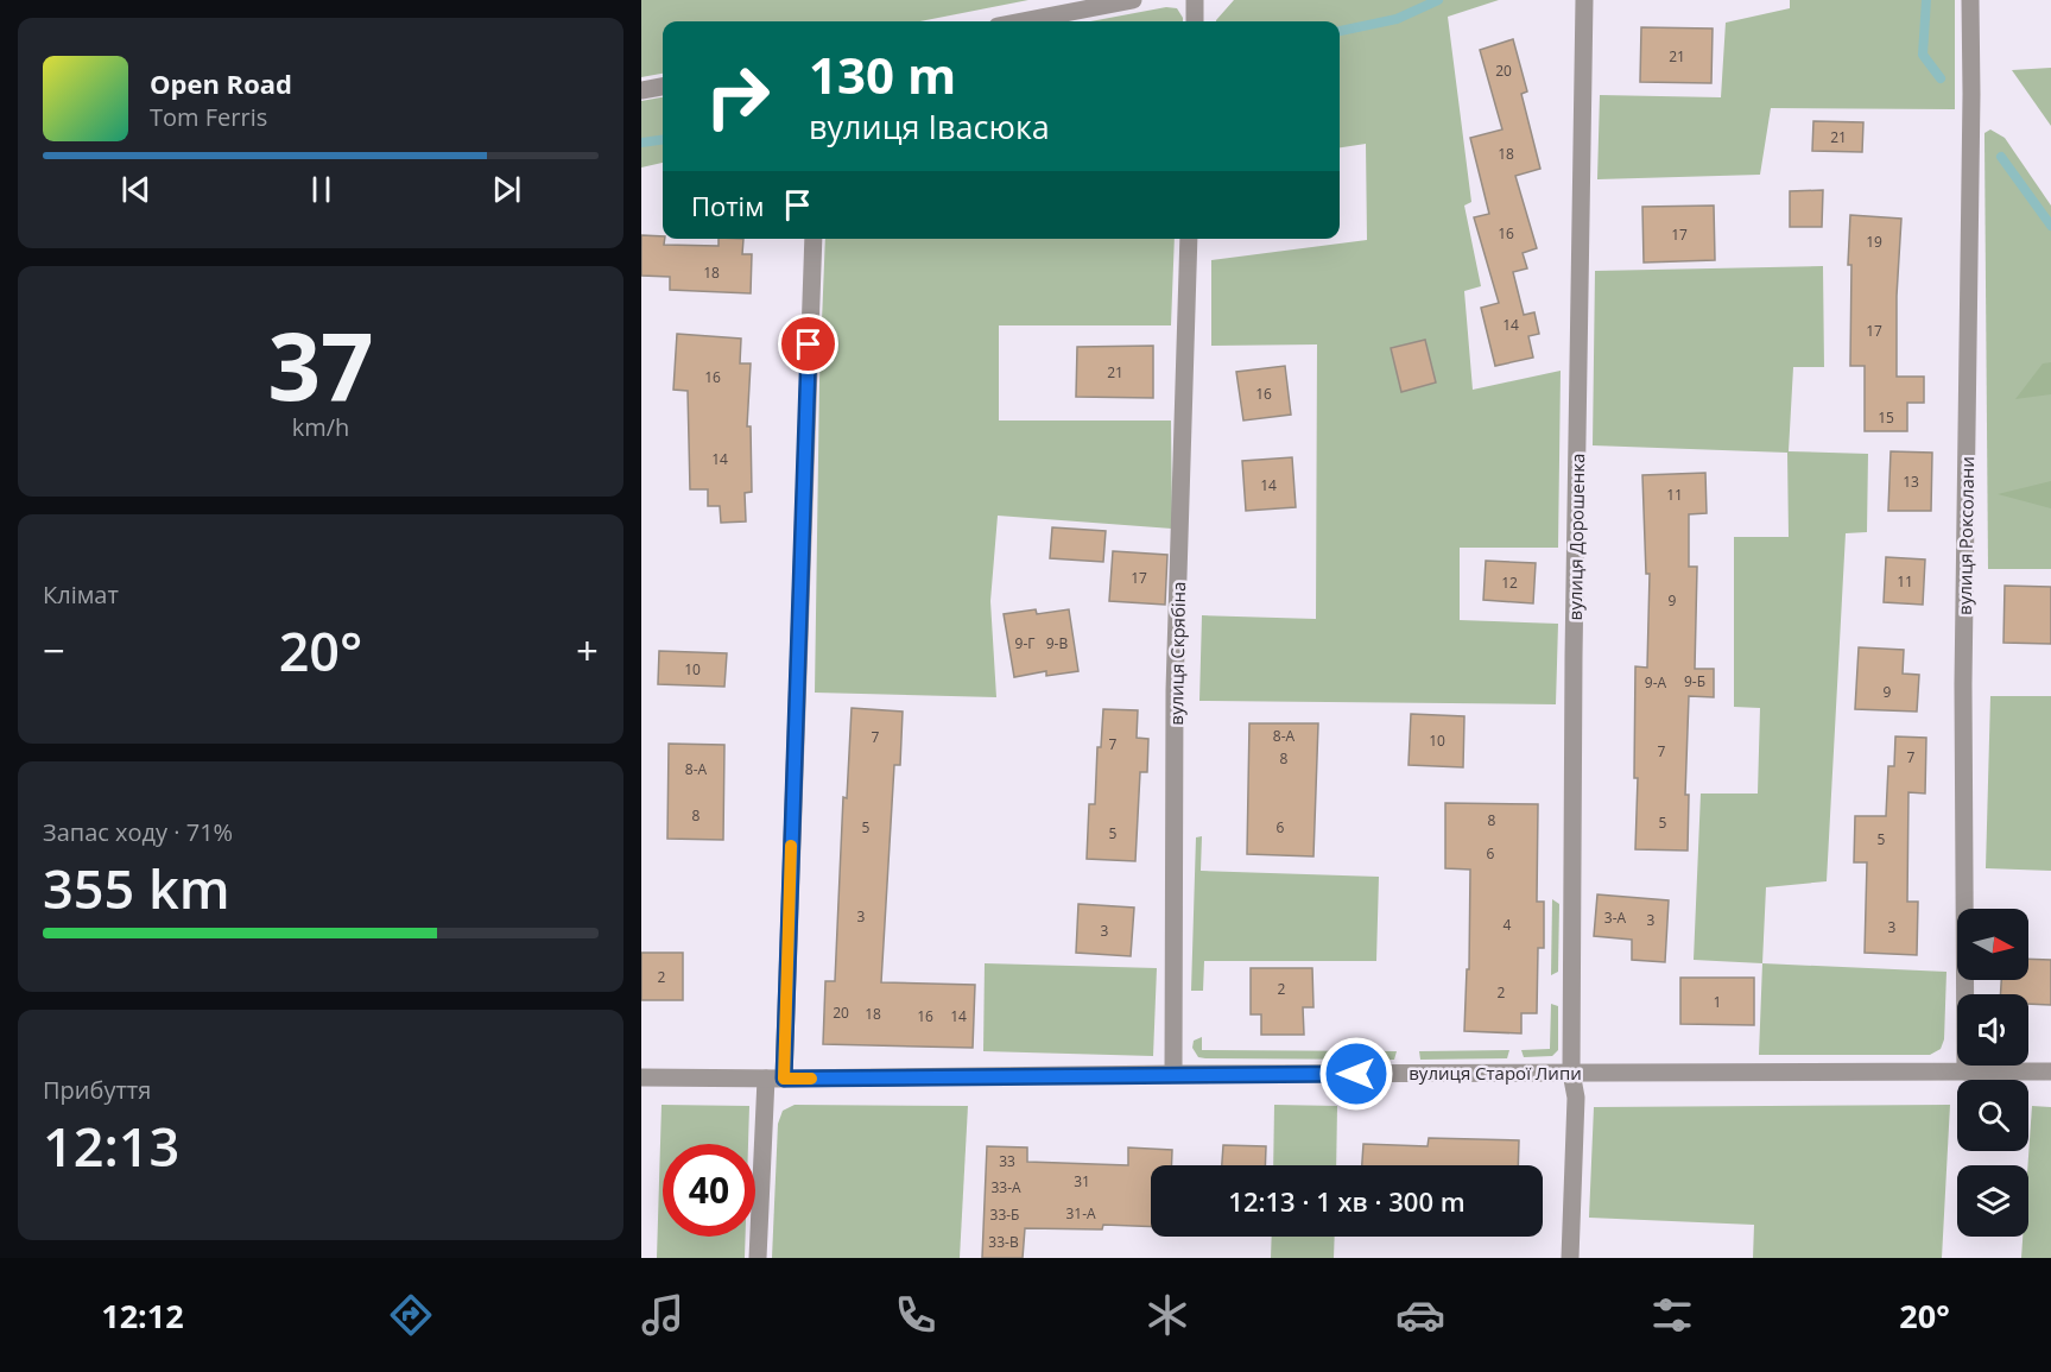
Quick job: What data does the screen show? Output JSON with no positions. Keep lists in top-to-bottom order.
{
  "streets": {
    "street": [
      "вулиця Роксолани",
      "вулиця Дорошенка",
      "вулиця Скрябіна",
      "вулиця Старої Липи"
    ]
  },
  "crossings": [
    ["вулиця Роксолани", "вулиця Старої Липи"],
    ["вулиця Дорошенка", "вулиця Старої Липи"],
    ["вулиця Скрябіна", "вулиця Старої Липи"]
  ],
  "house_numbers": [
    "21",
    "20",
    "21",
    "18",
    "16",
    "17",
    "19",
    "18",
    "14",
    "17",
    "21",
    "16",
    "16",
    "15",
    "14",
    "13",
    "14",
    "11",
    "17",
    "11",
    "12",
    "9",
    "9-Г",
    "9-В",
    "10",
    "9-Б",
    "9-А",
    "9",
    "8-А",
    "7",
    "10",
    "7",
    "7",
    "7",
    "8",
    "8-А",
    "8",
    "8",
    "5",
    "5",
    "6",
    "5",
    "5",
    "6",
    "3",
    "3-А",
    "3",
    "4",
    "3",
    "3",
    "2",
    "2",
    "2",
    "1",
    "20",
    "18",
    "16",
    "14",
    "33",
    "31",
    "33-А",
    "31-А",
    "33-Б",
    "33-В"
  ],
  "north": "right",
  "page": {
    "turn": ["130 m", "вулиця Івасюка"],
    "song": ["Open Road", "Tom Ferris"],
    "then": "Потім",
    "tile": [
      ["37", "km/h"],
      "Клімат",
      ["Запас ходу · 71%", "355 km"],
      ["Прибуття", "12:13"]
    ],
    "heat": ["−", "20°", "+"],
    "limit": "40",
    "trip": "12:13 · 1 хв · 300 m",
    "tabs": ["12:12", "20°"]
  }
}
